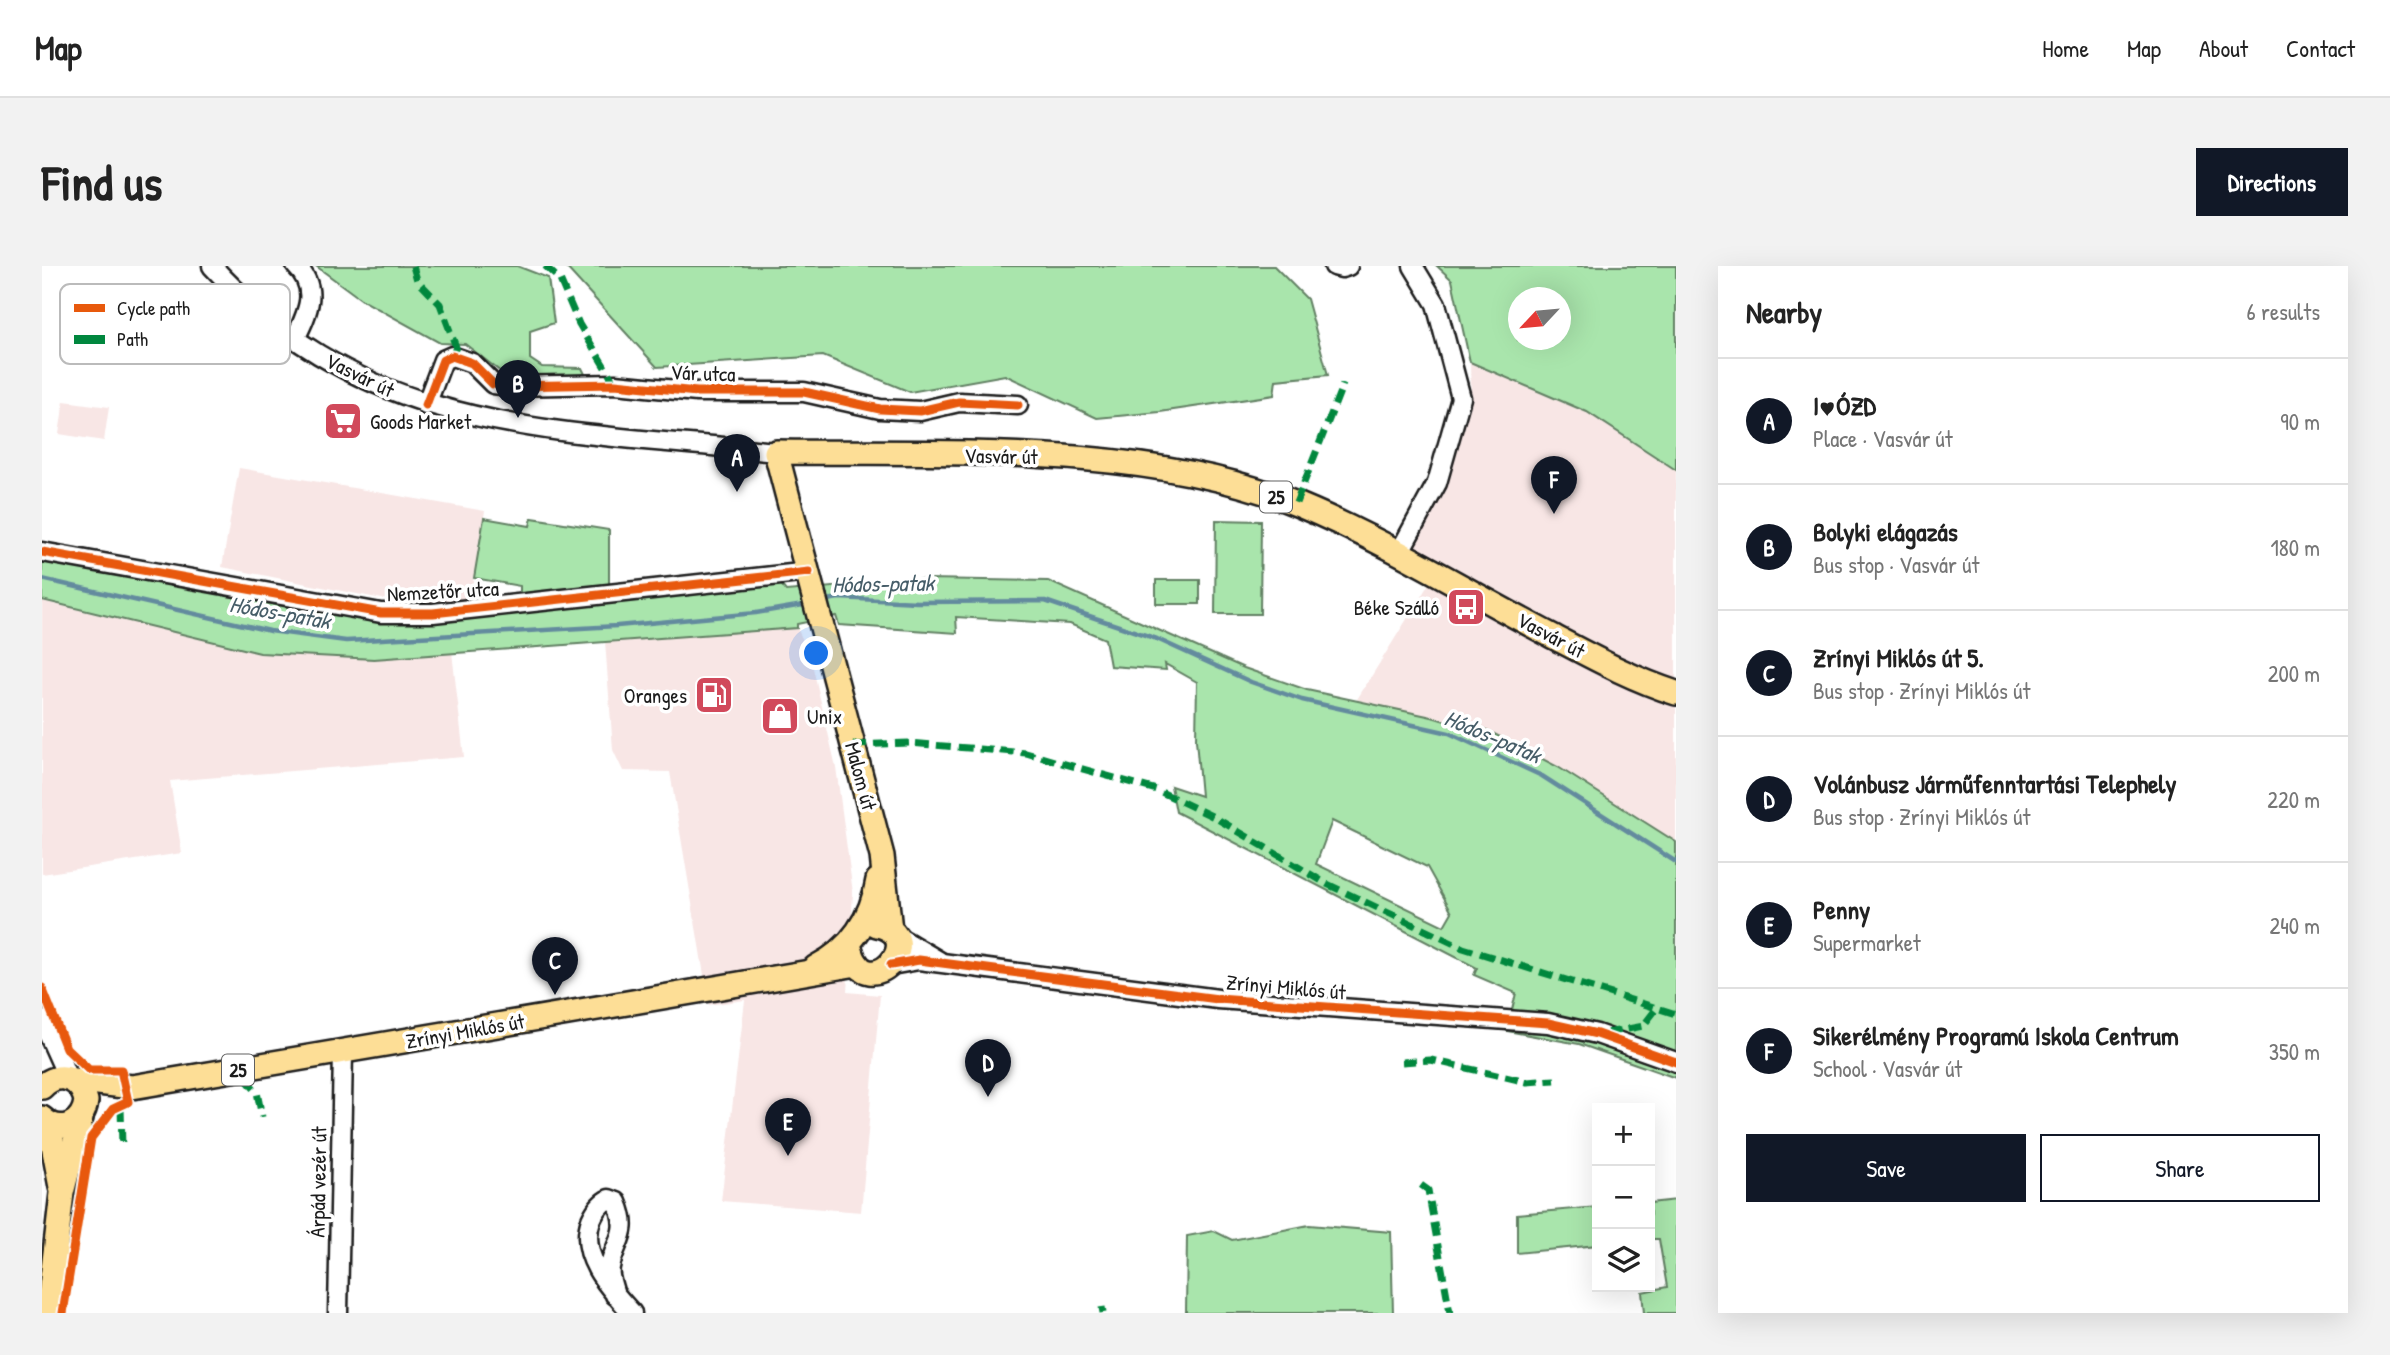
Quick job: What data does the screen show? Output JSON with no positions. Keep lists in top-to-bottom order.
{
  "streets": {
    "main road": [
      "Vasvár út",
      "25",
      "Malom út",
      "Zrínyi Miklós út"
    ],
    "street": ["Vár utca", "Nemzetőr utca", "Árpád vezér út"]
  },
  "crossings": [
    ["Vár utca", "Vasvár út"],
    ["Vasvár út", "25"],
    ["Vasvár út", "Malom út"],
    ["25", "Malom út"],
    ["25", "Zrínyi Miklós út"],
    ["Nemzetőr utca", "Malom út"],
    ["Malom út", "Zrínyi Miklós út"],
    ["Zrínyi Miklós út", "Árpád vezér út"]
  ],
  "water": ["Hódos-patak"],
  "places": {
    "supermarket": ["Goods Market"],
    "bus stop": ["Béke Szálló"],
    "fuel station": ["Oranges"],
    "shop": ["Unix"]
  },
  "legend": ["Cycle path", "Path"],
  "north": "bottom left",
  "page": {
    "header": "Map",
    "nav": [
      "Home",
      "Map",
      "About",
      "Contact"
    ],
    "buttons": [
      "Directions",
      ["Save", "Share"]
    ],
    "title": "Find us",
    "heading": ["Nearby", "6 results"],
    "list": [
      {
        "mark": "A",
        "name": "I♥ÓZD",
        "note": "Place · Vasvár út",
        "value": "90 m"
      },
      {
        "mark": "B",
        "name": "Bolyki elágazás",
        "note": "Bus stop · Vasvár út",
        "value": "180 m"
      },
      {
        "mark": "C",
        "name": "Zrínyi Miklós út 5.",
        "note": "Bus stop · Zrínyi Miklós út",
        "value": "200 m"
      },
      {
        "mark": "D",
        "name": "Volánbusz Járműfenntartási Telephely",
        "note": "Bus stop · Zrínyi Miklós út",
        "value": "220 m"
      },
      {
        "mark": "E",
        "name": "Penny",
        "note": "Supermarket",
        "value": "240 m"
      },
      {
        "mark": "F",
        "name": "Sikerélmény Programú Iskola Centrum",
        "note": "School · Vasvár út",
        "value": "350 m"
      }
    ],
    "pins": [
      "B",
      "A",
      "F",
      "C",
      "D",
      "E"
    ],
    "map_buttons": ["+", "−"]
  }
}
